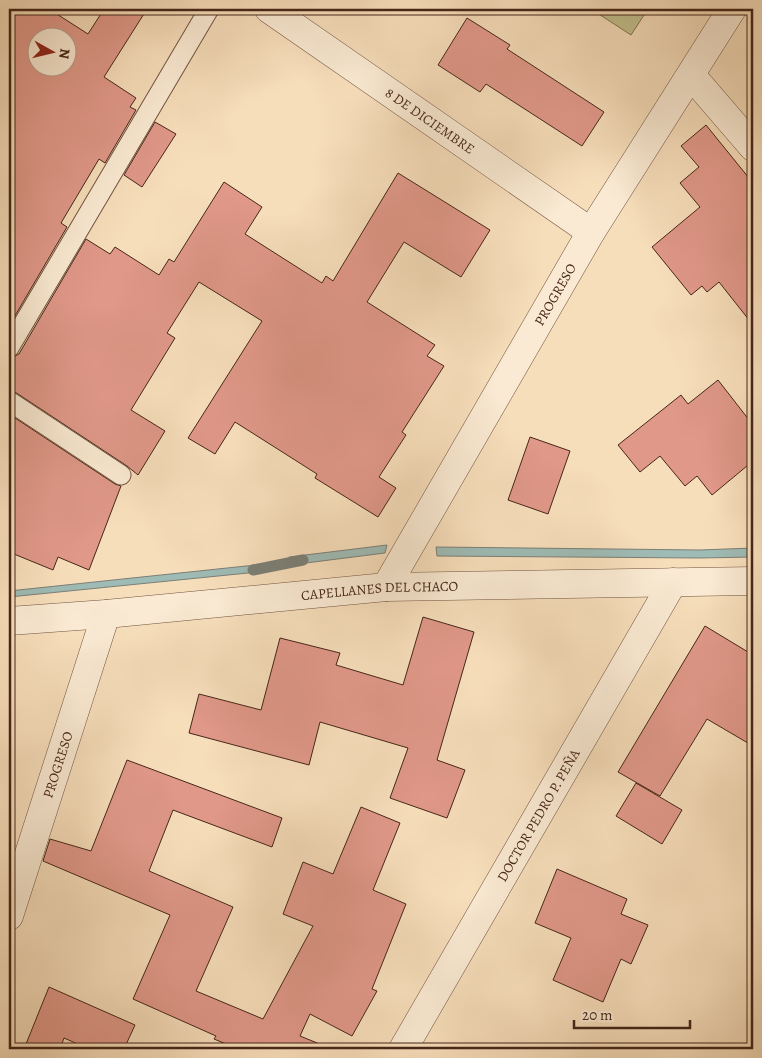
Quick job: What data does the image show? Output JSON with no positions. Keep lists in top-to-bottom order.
{
  "streets": {
    "street": [
      "8 DE DICIEMBRE",
      "PROGRESO",
      "CAPELLANES DEL CHACO",
      "DOCTOR PEDRO P. PEÑA"
    ]
  },
  "crossings": [
    ["8 DE DICIEMBRE", "PROGRESO"],
    ["PROGRESO", "CAPELLANES DEL CHACO"],
    ["CAPELLANES DEL CHACO", "DOCTOR PEDRO P. PEÑA"]
  ],
  "scale_bar": "20 m",
  "north": "right"
}
